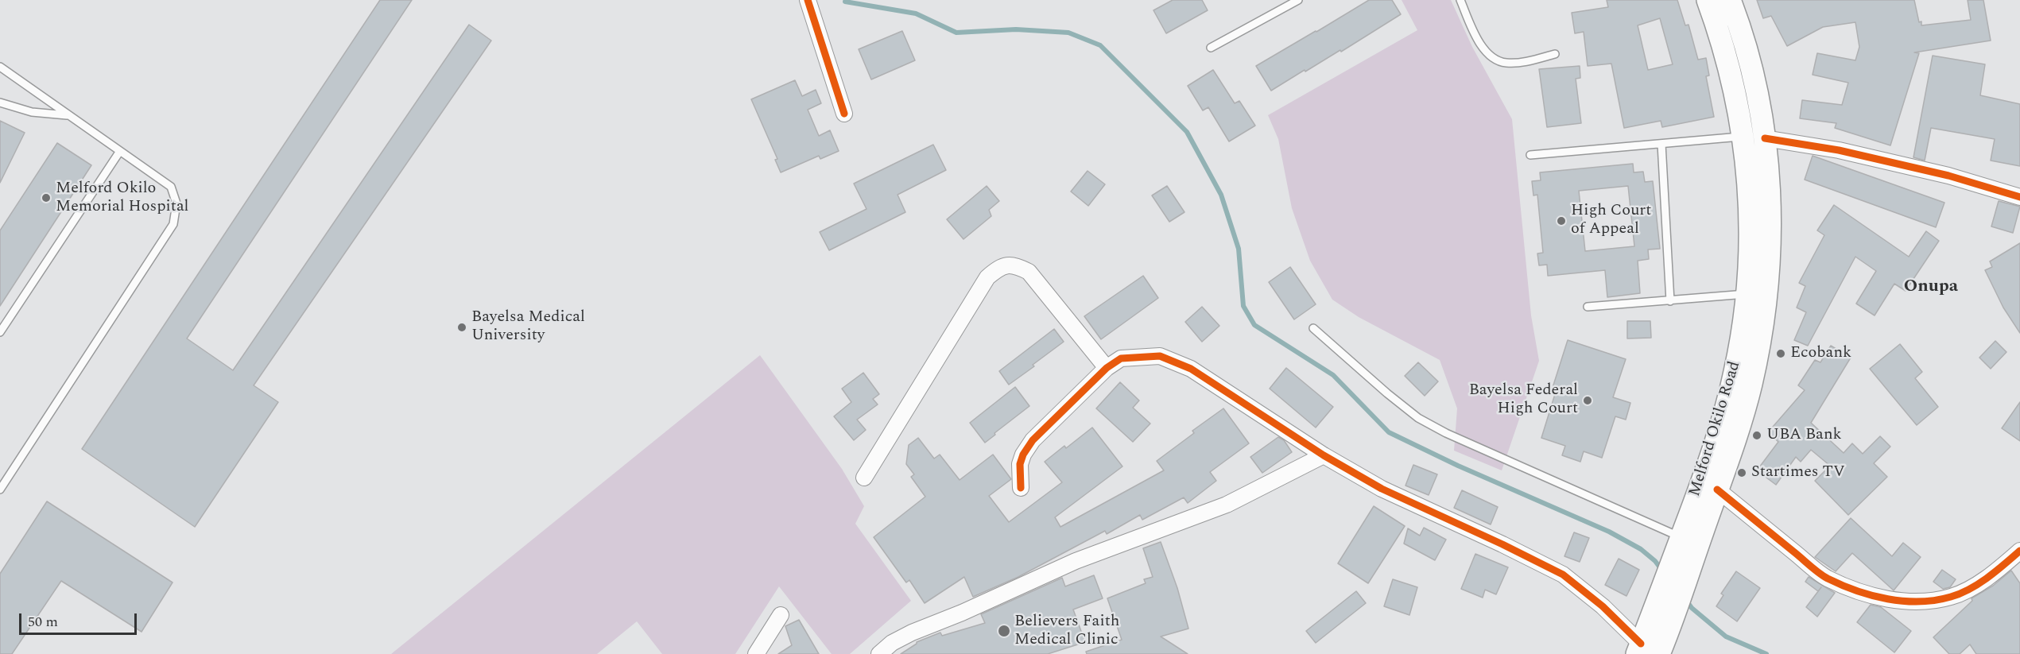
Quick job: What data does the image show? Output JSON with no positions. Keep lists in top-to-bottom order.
{
  "streets": {
    "main road": ["Melford Okilo Road"]
  },
  "districts": ["Onupa"],
  "places": [
    "Melford Okilo Memorial Hospital",
    "High Court of Appeal",
    "Bayelsa Medical University",
    "Ecobank",
    "Bayelsa Federal High Court",
    "UBA Bank",
    "Startimes TV",
    "Believers Faith Medical Clinic"
  ],
  "scale_bar": "50 m"
}
